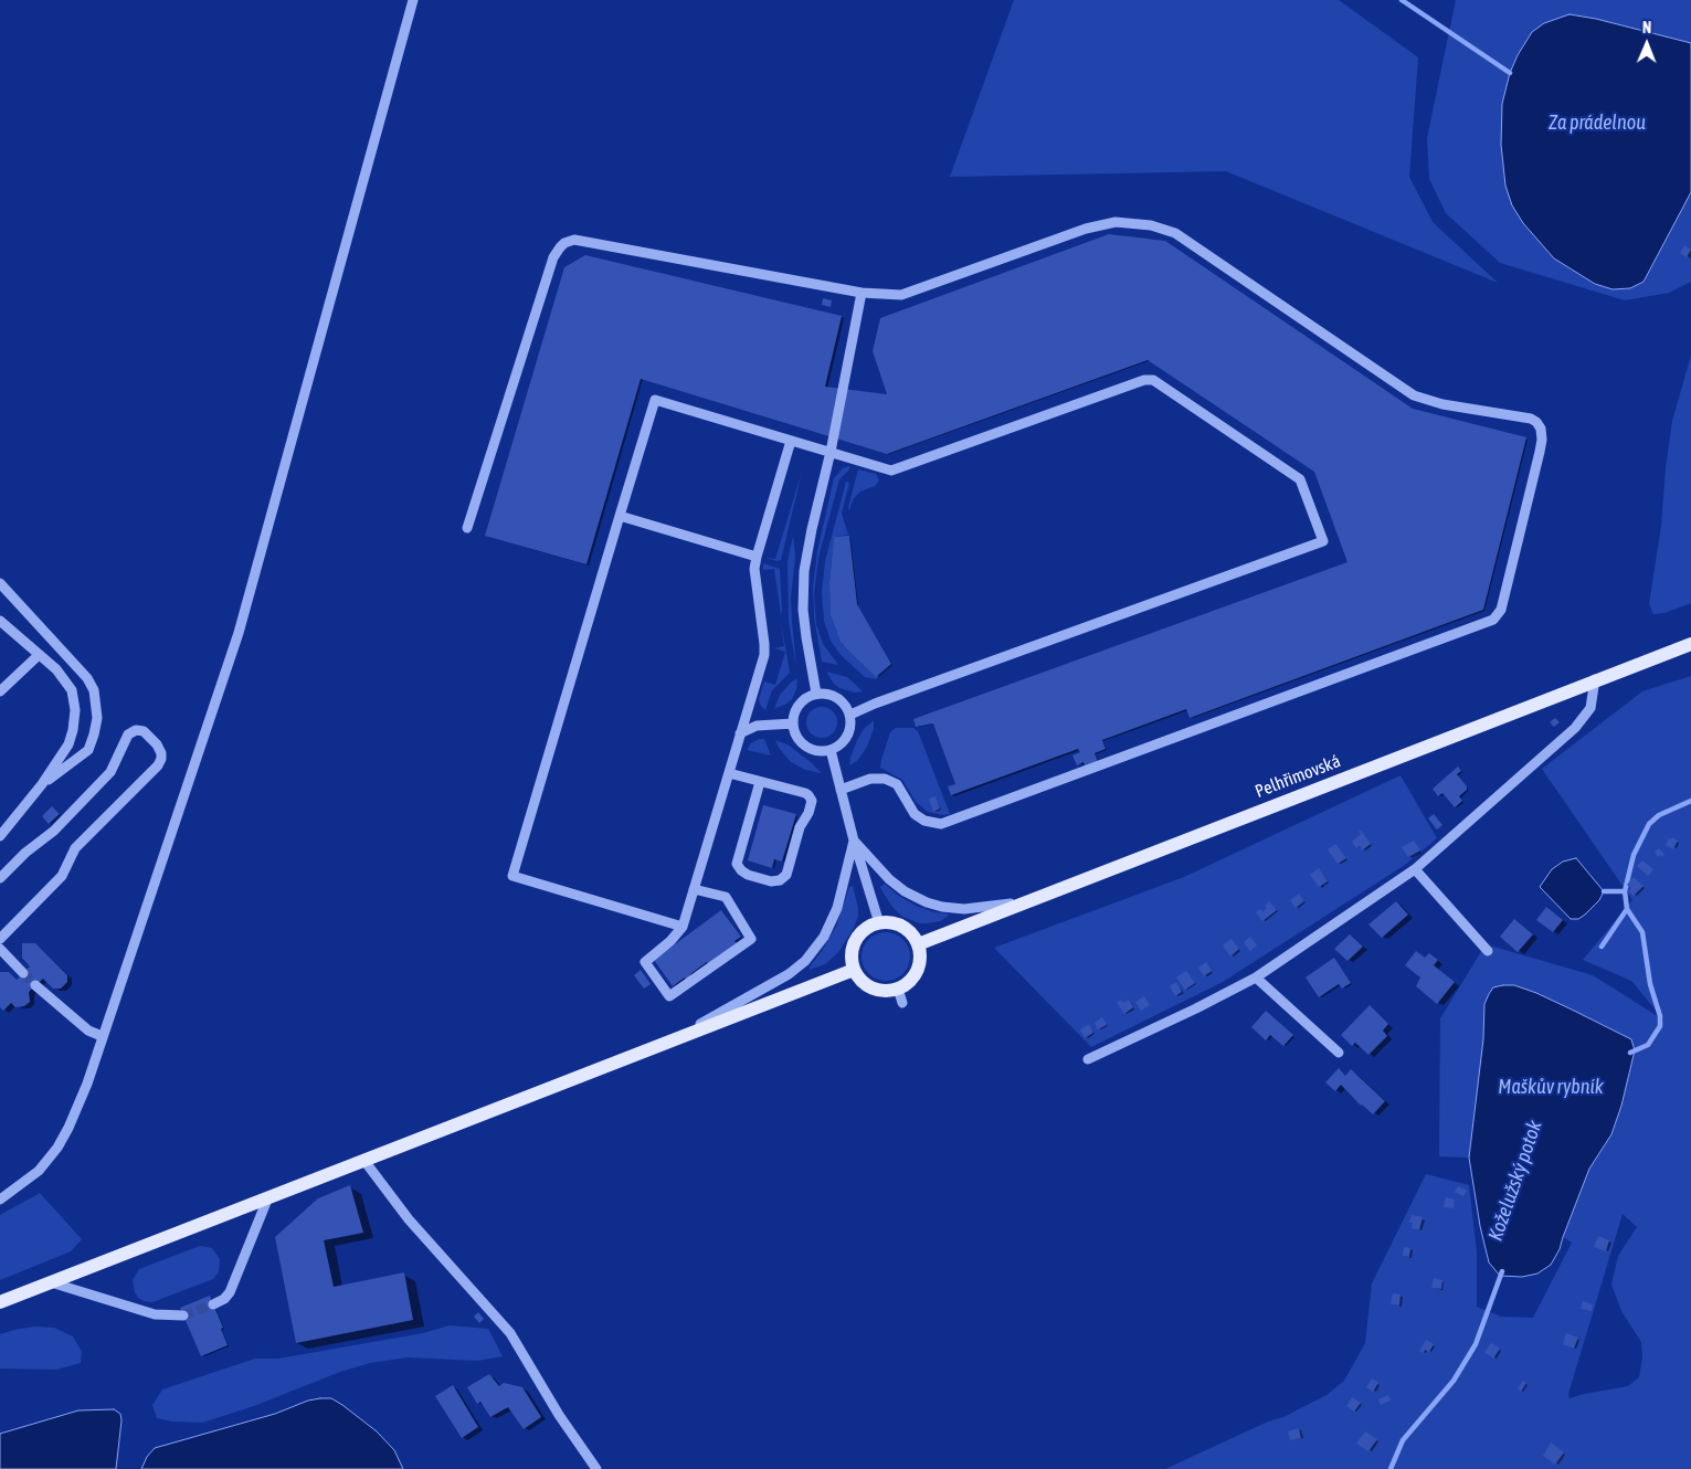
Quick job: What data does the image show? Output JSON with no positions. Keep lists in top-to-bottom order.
{
  "streets": {
    "main road": ["Pelhřimovská"]
  },
  "water": ["Za prádelnou", "Maškův rybník", "Koželužský potok"],
  "north": "top"
}
